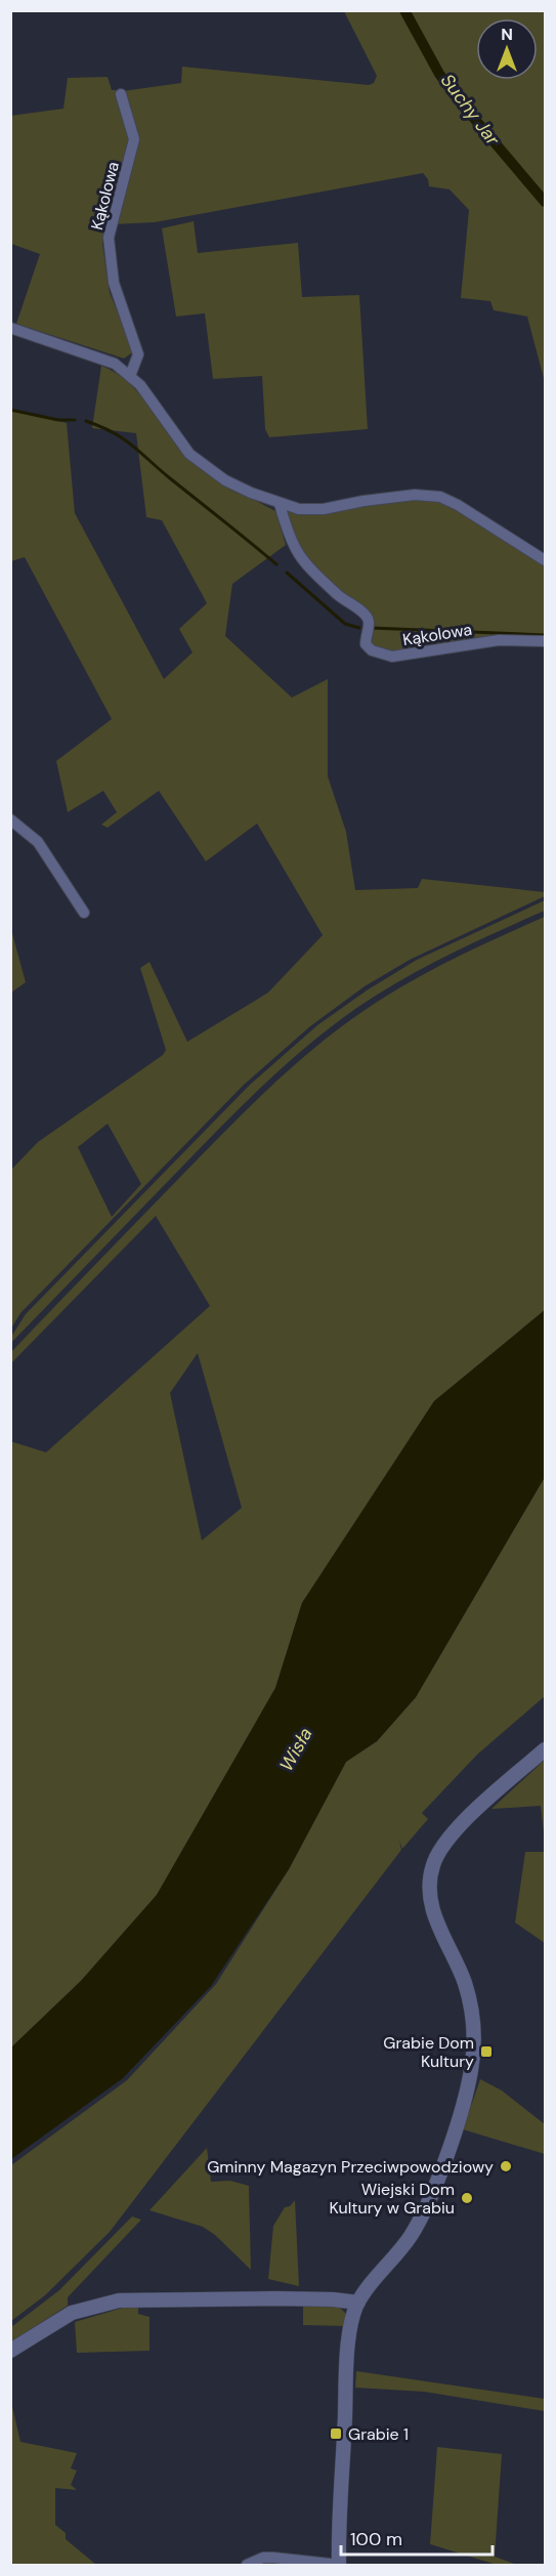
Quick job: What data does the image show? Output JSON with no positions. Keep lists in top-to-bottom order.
{
  "streets": {
    "street": ["Kąkolowa"]
  },
  "water": ["Suchy Jar", "Wisła"],
  "places": {
    "transit": ["Grabie Dom Kultury", "Grabie 1"],
    "other": ["Gminny Magazyn Przeciwpowodziowy", "Wiejski Dom Kultury w Grabiu"]
  },
  "scale_bar": "100 m",
  "north": "top"
}
